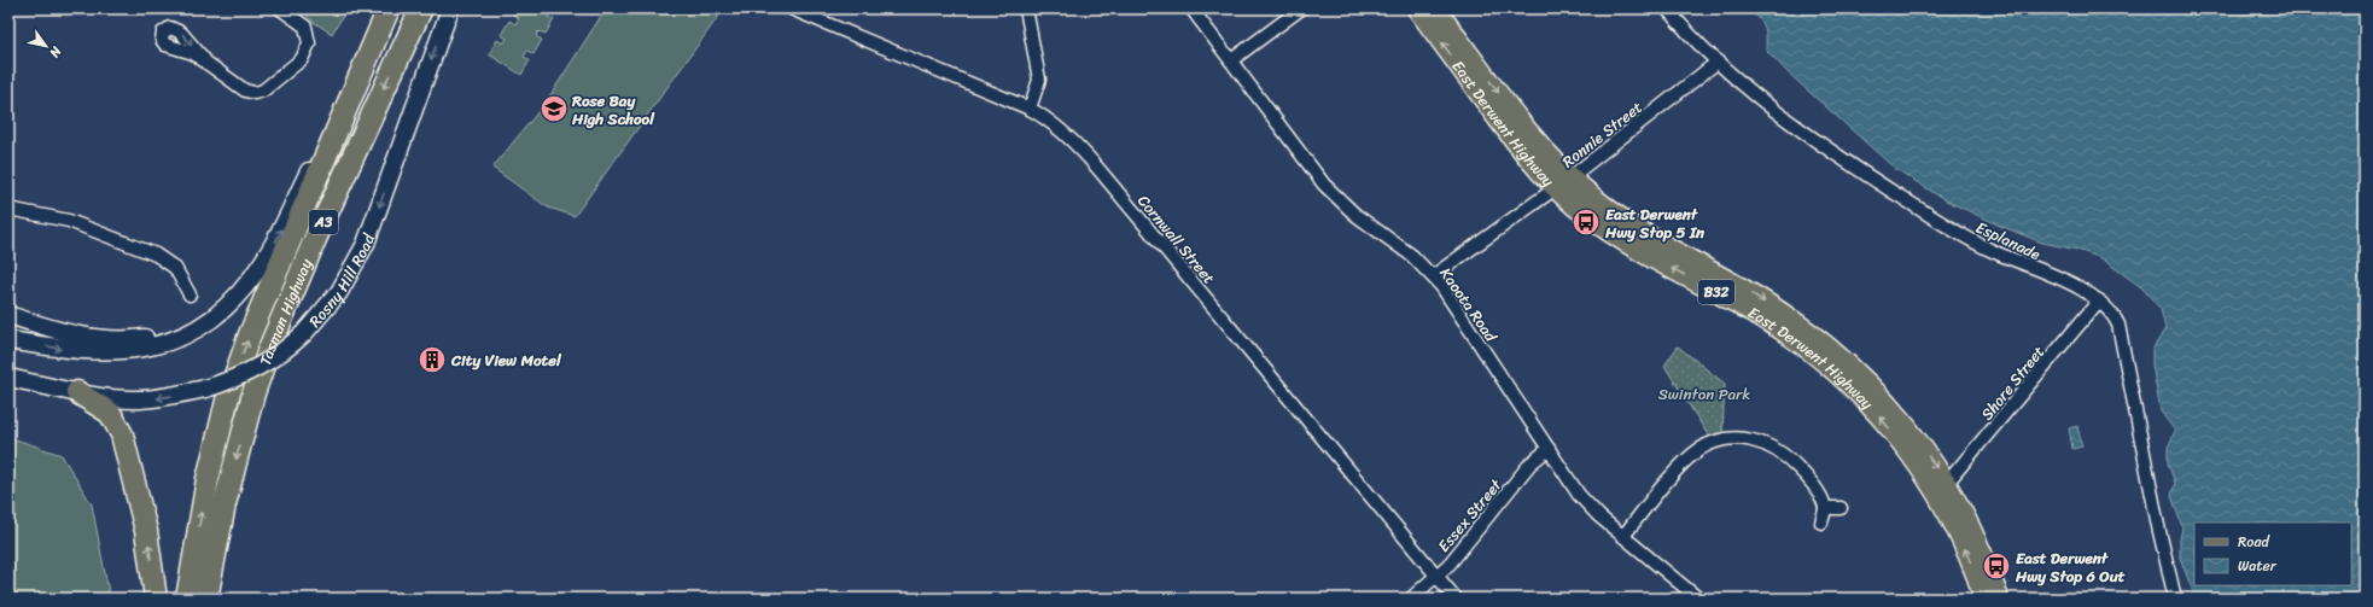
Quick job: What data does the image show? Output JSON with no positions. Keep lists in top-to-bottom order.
{
  "streets": {
    "highway": ["A3", "Tasman Highway"],
    "main road": ["East Derwent Highway", "Rosny Hill Road", "B32"],
    "street": [
      "Ronnie Street",
      "Cornwall Street",
      "Esplanade",
      "Kaoota Road",
      "Shore Street",
      "Essex Street"
    ]
  },
  "crossings": [
    ["East Derwent Highway", "Ronnie Street"],
    ["East Derwent Highway", "Shore Street"],
    ["Ronnie Street", "Esplanade"],
    ["Ronnie Street", "Kaoota Road"],
    ["Cornwall Street", "Essex Street"],
    ["Esplanade", "Shore Street"],
    ["Kaoota Road", "Essex Street"]
  ],
  "one_way": ["Rosny Hill Road"],
  "parks": ["Swinton Park"],
  "places": {
    "school or university": ["Rose Bay High School"],
    "bus stop": ["East Derwent Hwy Stop 5 In", "East Derwent Hwy Stop 6 Out"],
    "building": ["City View Motel"]
  },
  "legend": ["Road", "Water"],
  "north": "bottom right"
}
